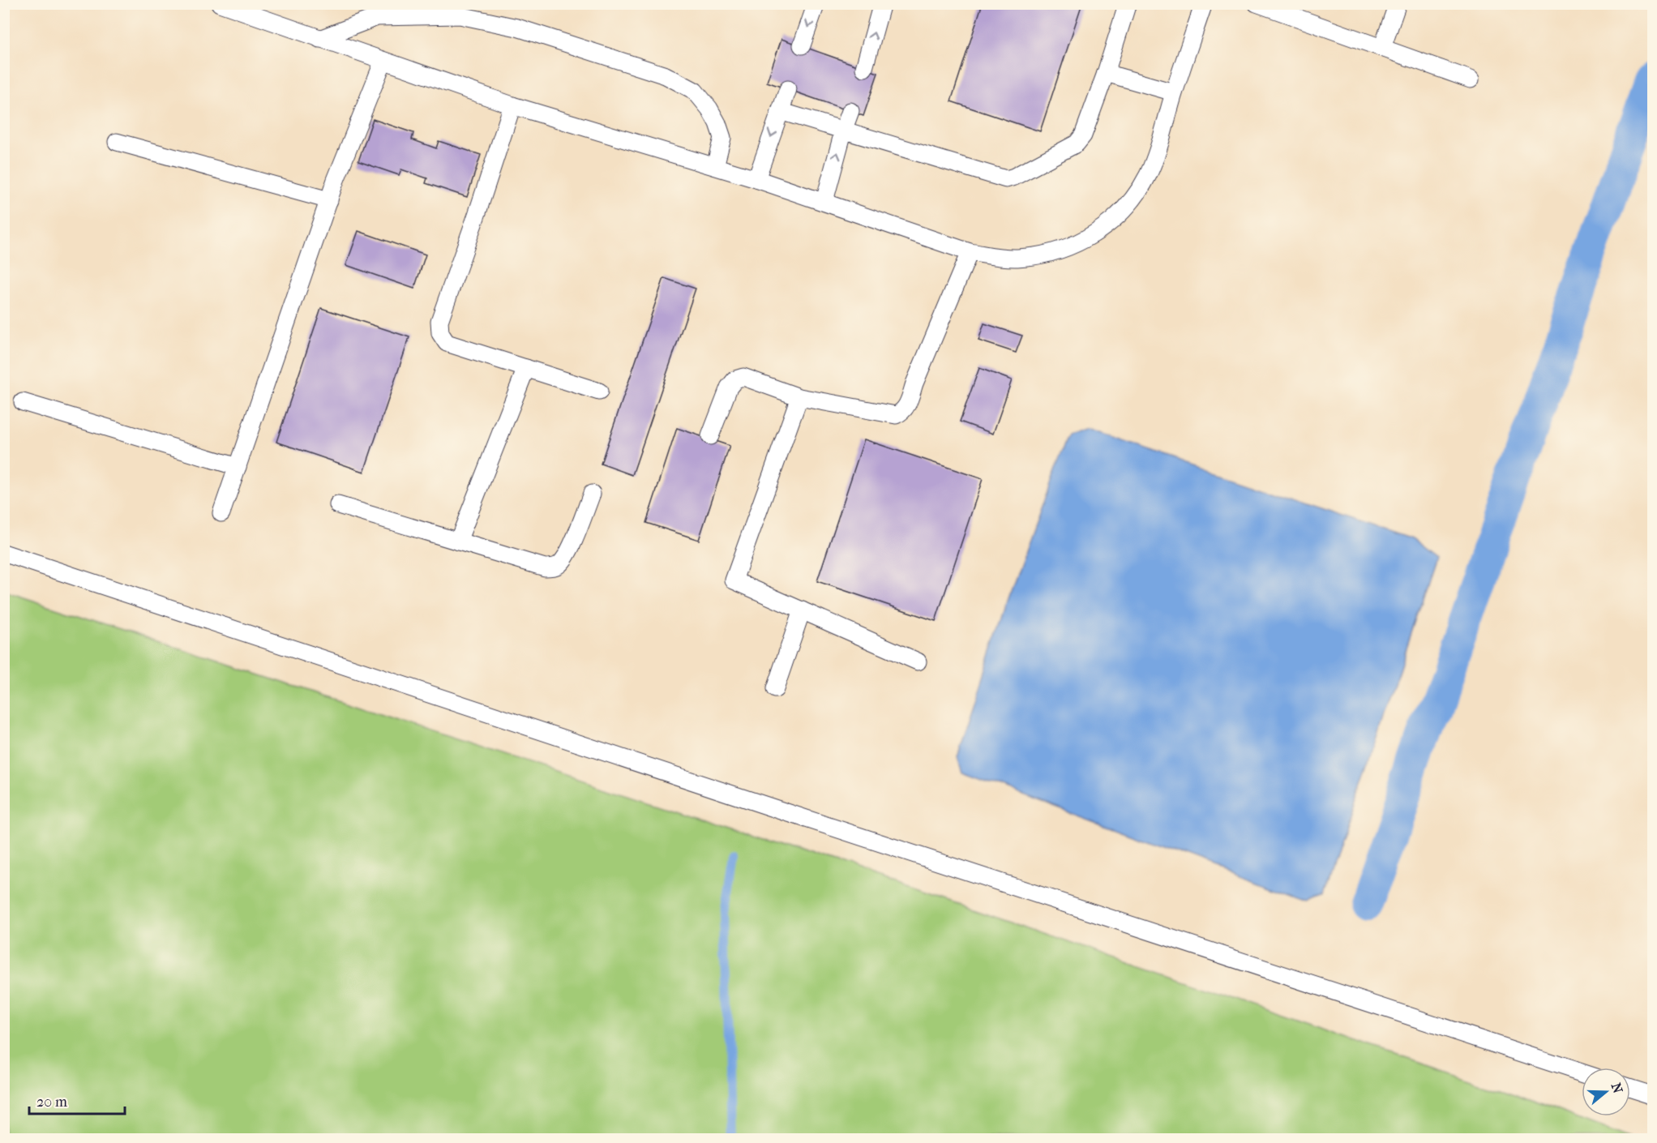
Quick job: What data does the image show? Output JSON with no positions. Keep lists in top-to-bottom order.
{
  "scale_bar": "20 m",
  "north": "right"
}
